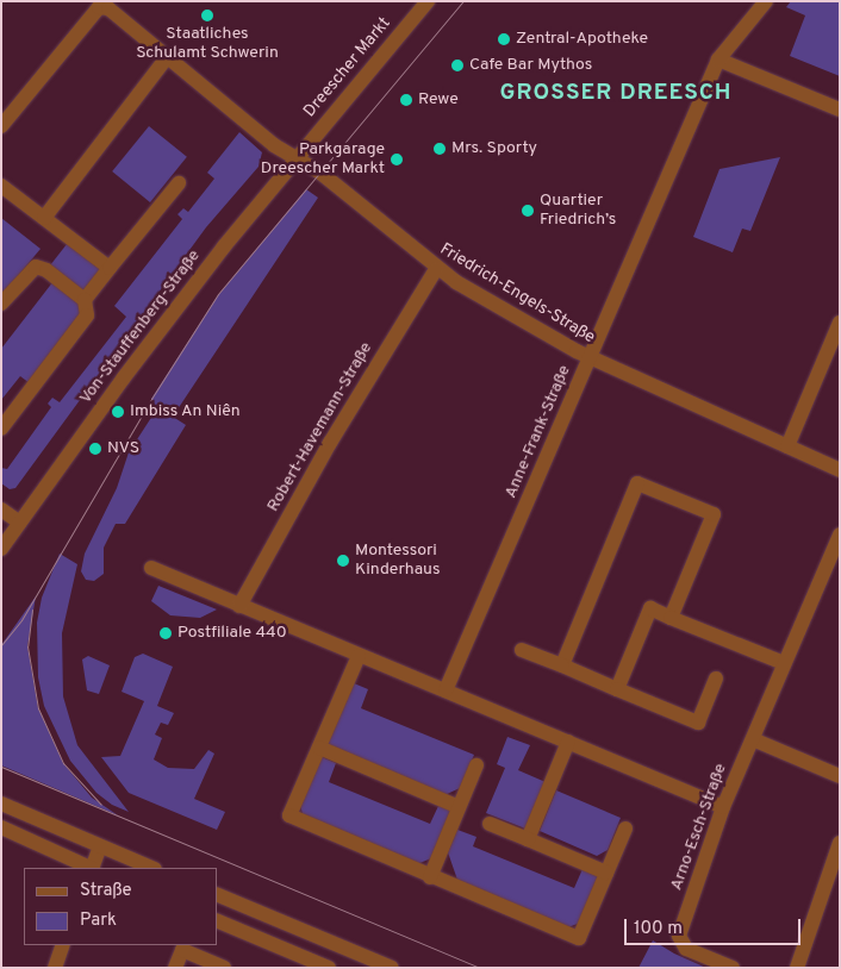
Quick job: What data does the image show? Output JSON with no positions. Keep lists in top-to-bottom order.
{
  "streets": {
    "street": [
      "Dreescher Markt",
      "Friedrich-Engels-Straße",
      "Von-Stauffenberg-Straße",
      "Robert-Havemann-Straße",
      "Anne-Frank-Straße",
      "Arno-Esch-Straße"
    ]
  },
  "crossings": [
    ["Dreescher Markt", "Friedrich-Engels-Straße"],
    ["Dreescher Markt", "Von-Stauffenberg-Straße"],
    ["Friedrich-Engels-Straße", "Von-Stauffenberg-Straße"],
    ["Friedrich-Engels-Straße", "Robert-Havemann-Straße"],
    ["Friedrich-Engels-Straße", "Anne-Frank-Straße"]
  ],
  "districts": ["GROSSER DREESCH"],
  "places": [
    "Staatliches Schulamt Schwerin",
    "Zentral-Apotheke",
    "Cafe Bar Mythos",
    "Rewe",
    "Mrs. Sporty",
    "Parkgarage Dreescher Markt",
    "Quartier Friedrich’s",
    "Imbiss An Niên",
    "NVS",
    "Montessori Kinderhaus",
    "Postfiliale 440"
  ],
  "legend": ["Straße", "Park"],
  "scale_bar": "100 m"
}
